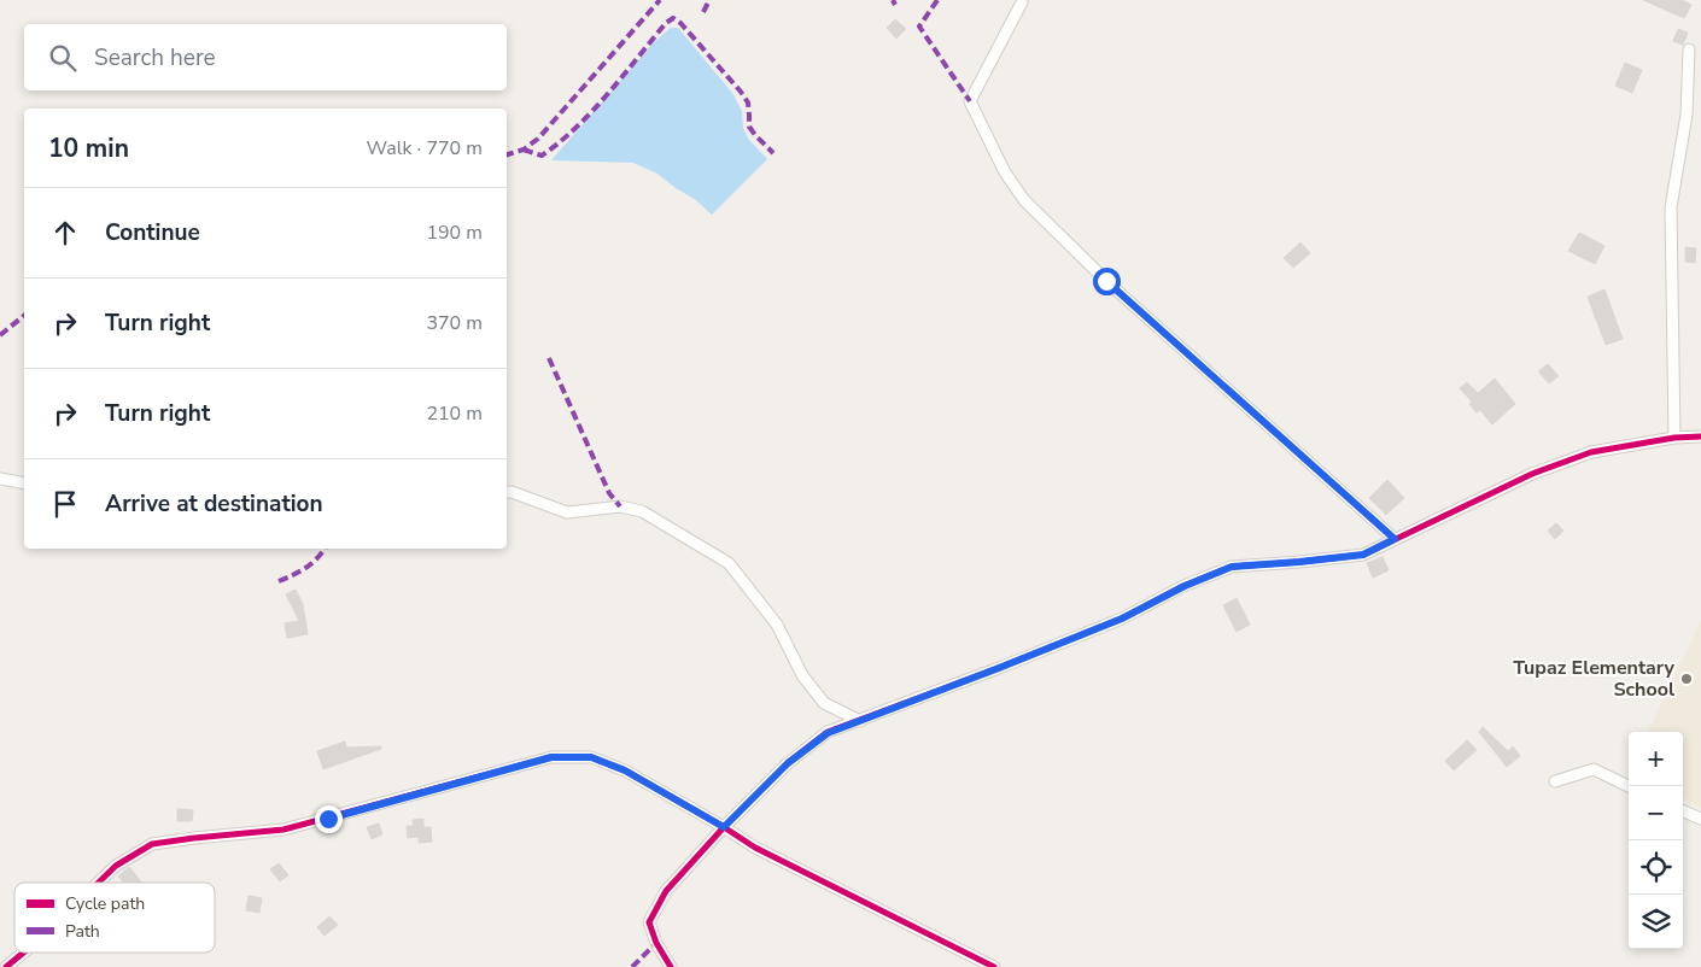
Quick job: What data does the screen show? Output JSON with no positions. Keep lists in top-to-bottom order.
{
  "places": ["Tupaz Elementary School"],
  "legend": ["Cycle path", "Path"],
  "page": {
    "search": "Search here",
    "heading": ["10 min", "Walk · 770 m"],
    "list": [
      ["Continue", "190 m"],
      ["Turn right", "370 m"],
      ["Turn right", "210 m"],
      "Arrive at destination"
    ],
    "map_buttons": ["+", "−"]
  }
}
